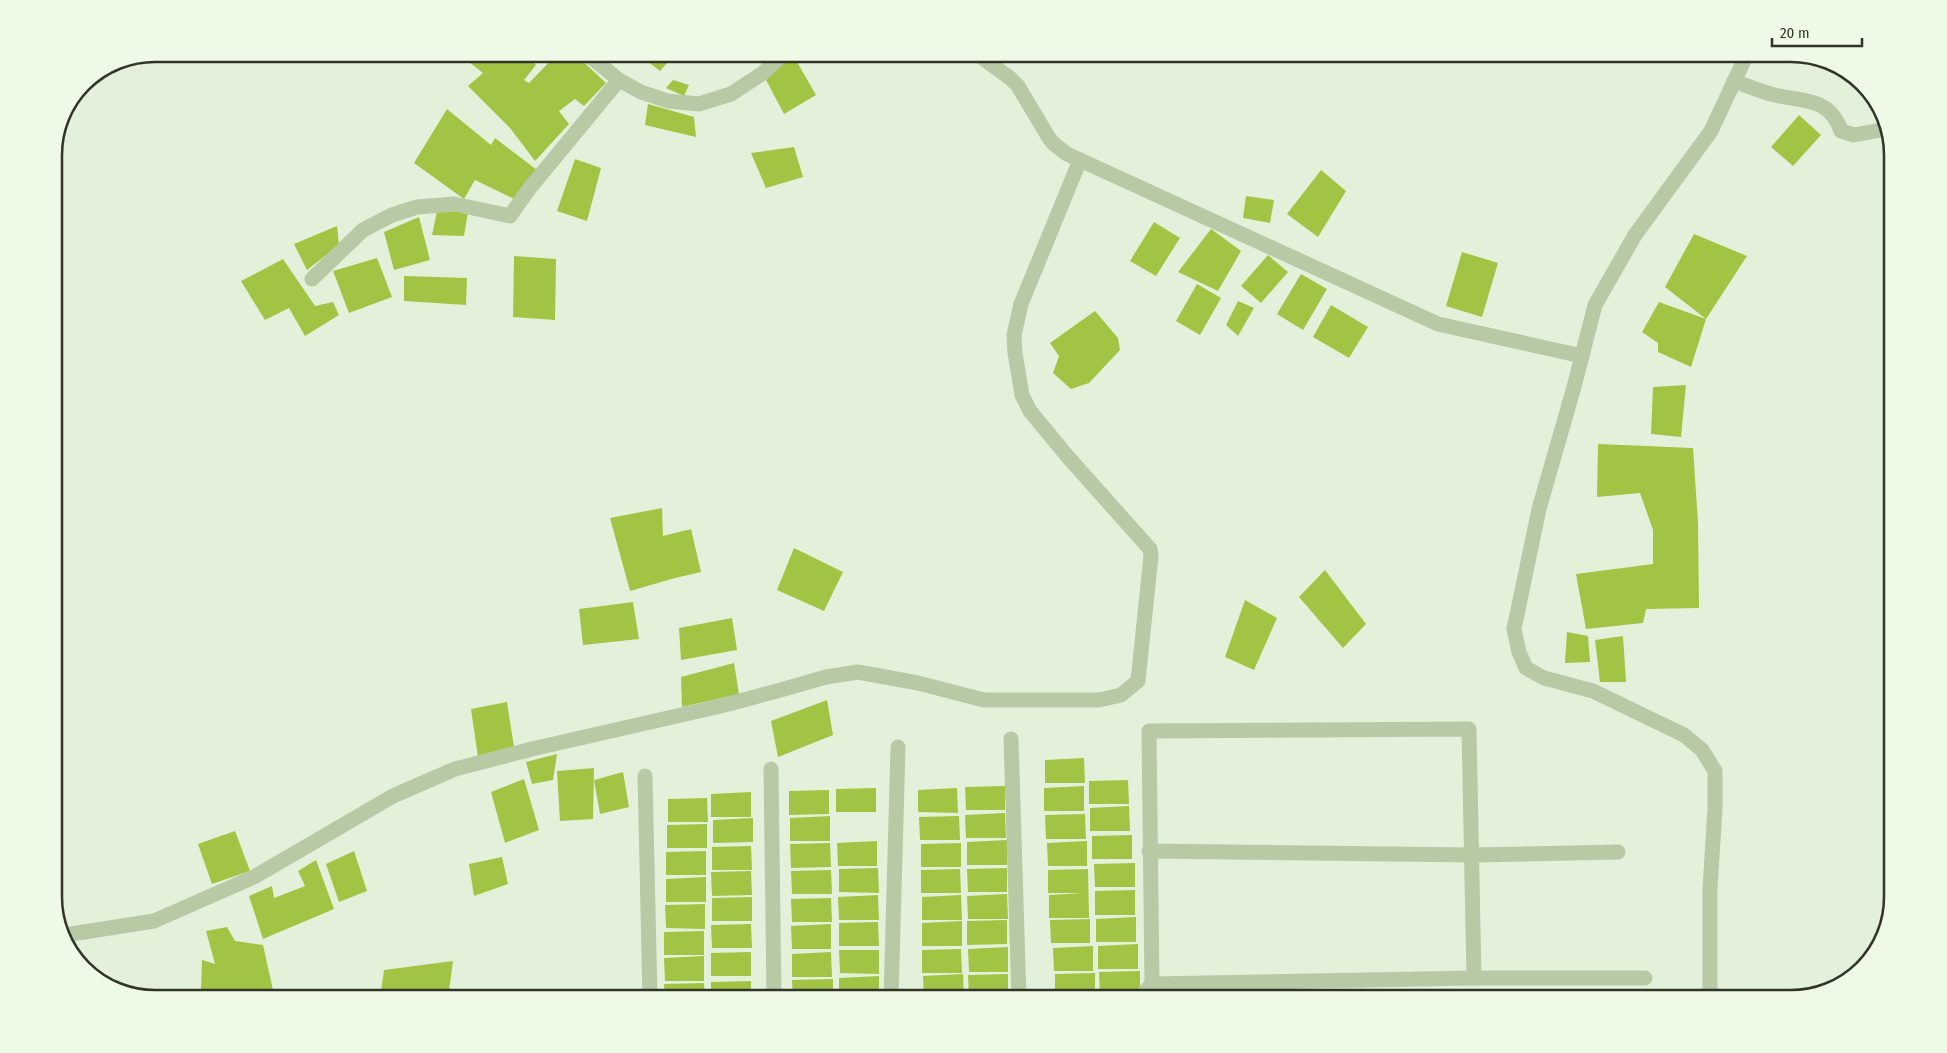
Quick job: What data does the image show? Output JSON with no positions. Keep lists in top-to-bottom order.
{
  "scale_bar": "20 m"
}
